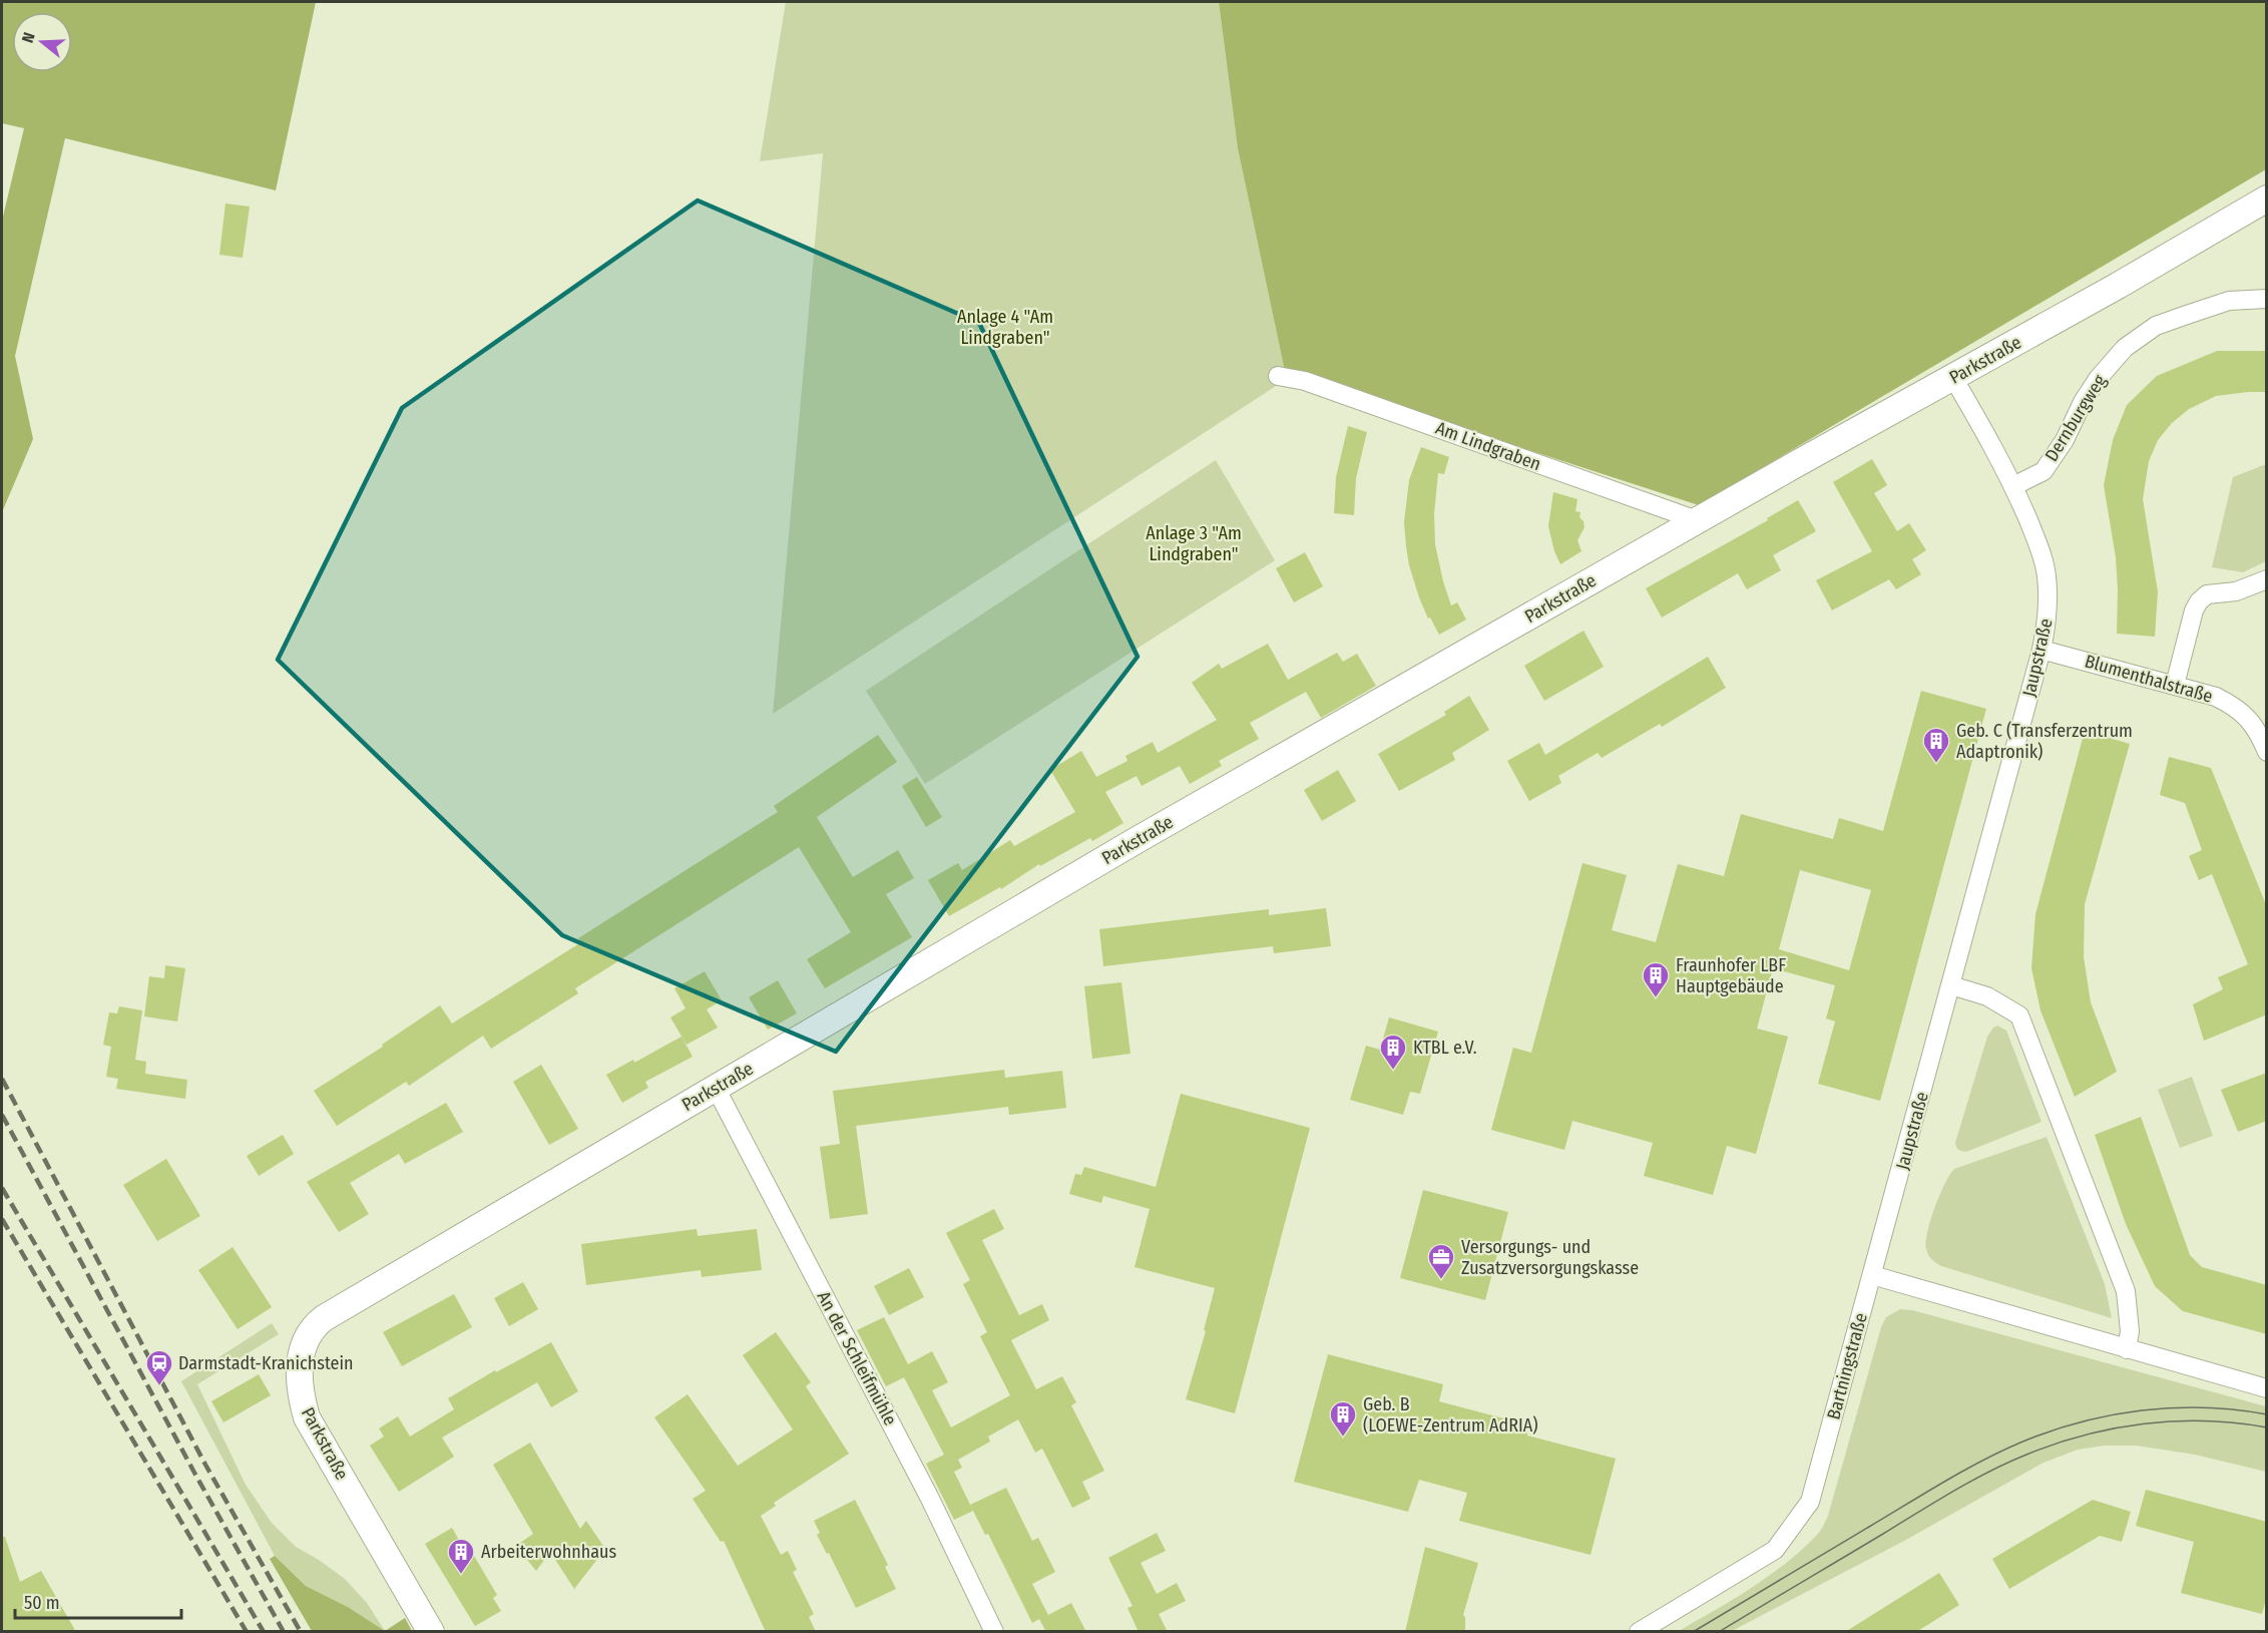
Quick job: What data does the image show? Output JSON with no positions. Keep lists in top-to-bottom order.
{
  "streets": {
    "street": [
      "Parkstraße",
      "Dernburgweg",
      "Am Lindgraben",
      "Jaupstraße",
      "Blumenthalstraße",
      "An der Schleifmühle",
      "Bartningstraße"
    ]
  },
  "crossings": [
    ["Parkstraße", "Am Lindgraben"],
    ["Parkstraße", "Jaupstraße"],
    ["Parkstraße", "An der Schleifmühle"],
    ["Dernburgweg", "Jaupstraße"],
    ["Jaupstraße", "Blumenthalstraße"],
    ["Jaupstraße", "Bartningstraße"]
  ],
  "parks": ["Anlage 4 \"Am Lindgraben\"", "Anlage 3 \"Am Lindgraben\""],
  "places": {
    "building": [
      "Geb. C (Transferzentrum Adaptronik)",
      "Fraunhofer LBF Hauptgebäude",
      "KTBL e.V.",
      "Geb. B (LOEWE-Zentrum AdRIA)",
      "Arbeiterwohnhaus"
    ],
    "office": ["Versorgungs- und Zusatzversorgungskasse"],
    "station": ["Darmstadt-Kranichstein"]
  },
  "scale_bar": "50 m",
  "north": "left"
}
